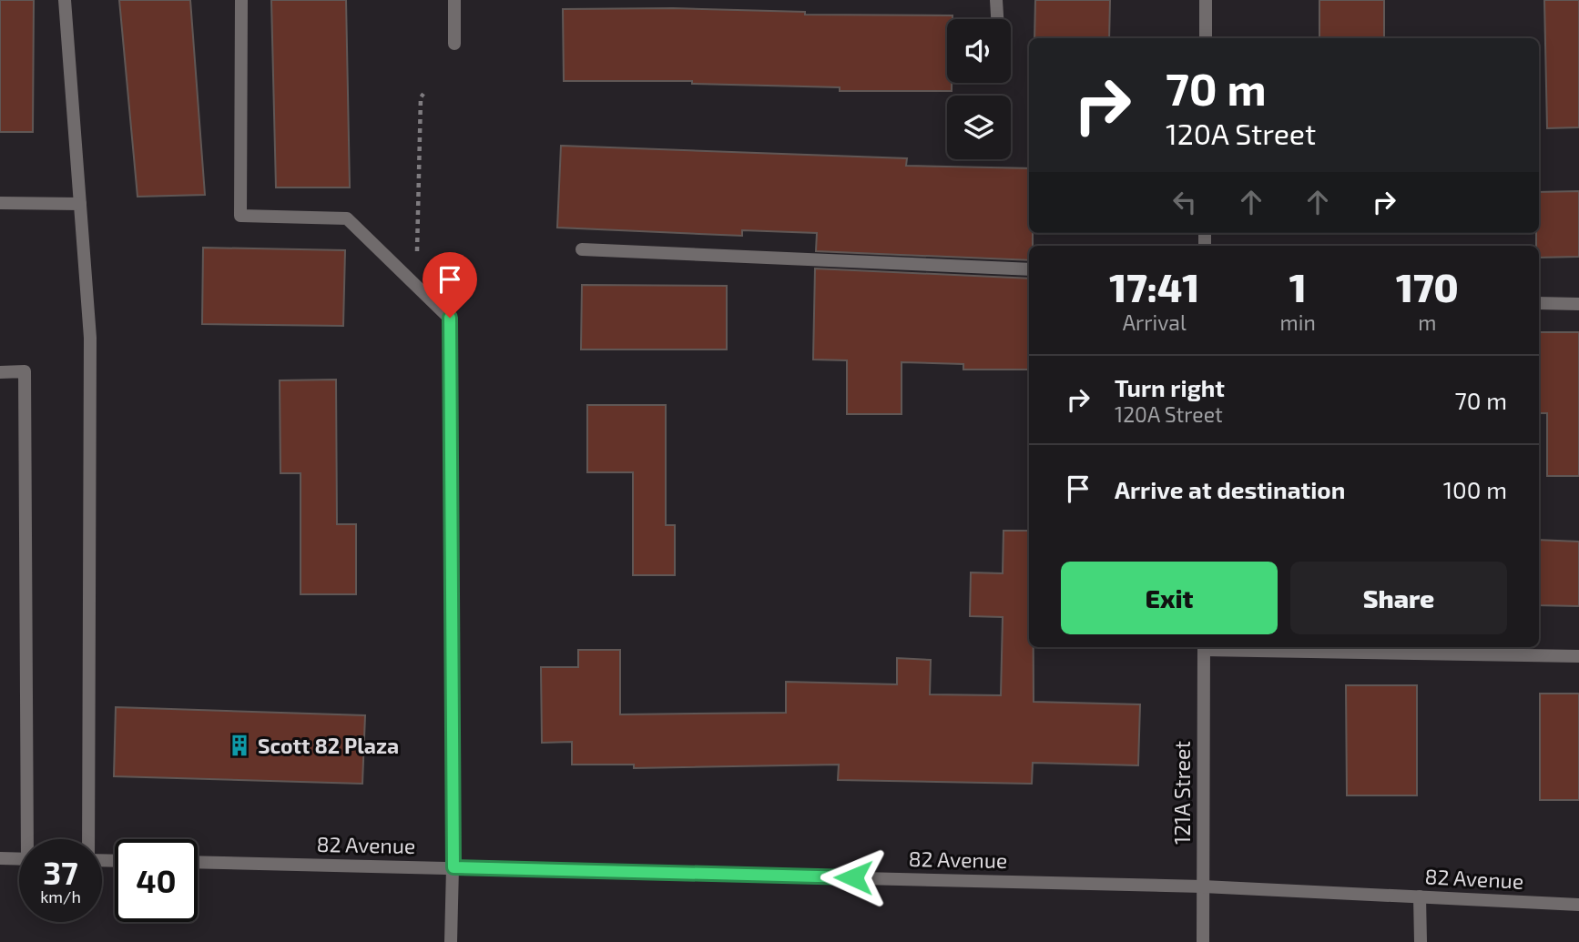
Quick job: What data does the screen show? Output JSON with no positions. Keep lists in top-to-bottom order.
{
  "streets": {
    "street": ["121A Street", "82 Avenue"]
  },
  "crossings": [
    ["121A Street", "82 Avenue"]
  ],
  "places": {
    "building": ["Scott 82 Plaza"]
  },
  "page": {
    "turn": ["70 m", "120A Street"],
    "eta": [
      "17:41",
      "Arrival",
      "1",
      "min",
      "170",
      "m"
    ],
    "list": [
      {
        "name": "Turn right",
        "note": "120A Street",
        "value": "70 m"
      },
      {
        "name": "Arrive at destination",
        "value": "100 m"
      }
    ],
    "buttons": ["Exit", "Share"],
    "speed": "37 km/h",
    "limit": "40"
  }
}
